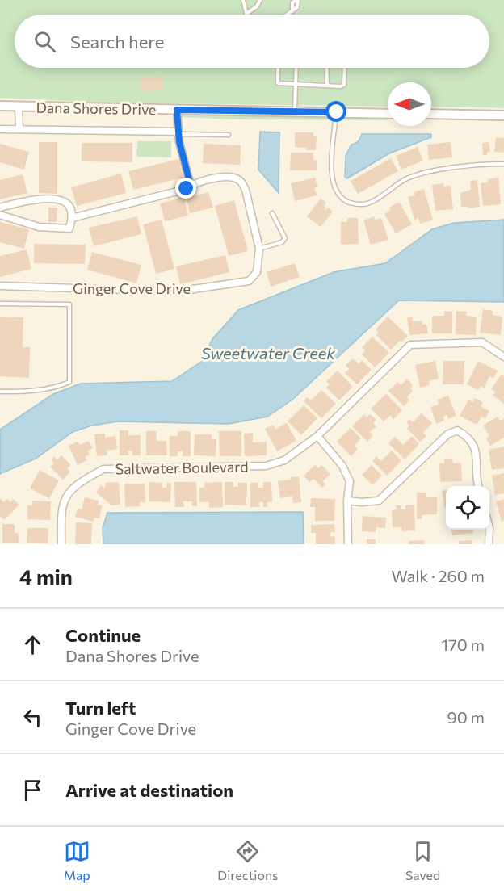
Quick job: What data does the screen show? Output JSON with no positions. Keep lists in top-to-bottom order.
{
  "streets": {
    "street": ["Dana Shores Drive", "Ginger Cove Drive", "Saltwater Boulevard"]
  },
  "water": ["Sweetwater Creek"],
  "north": "left",
  "page": {
    "search": "Search here",
    "heading": ["4 min", "Walk · 260 m"],
    "list": [
      ["Continue", "Dana Shores Drive", "170 m"],
      ["Turn left", "Ginger Cove Drive", "90 m"],
      "Arrive at destination"
    ],
    "nav": ["Map", "Directions", "Saved"]
  }
}
